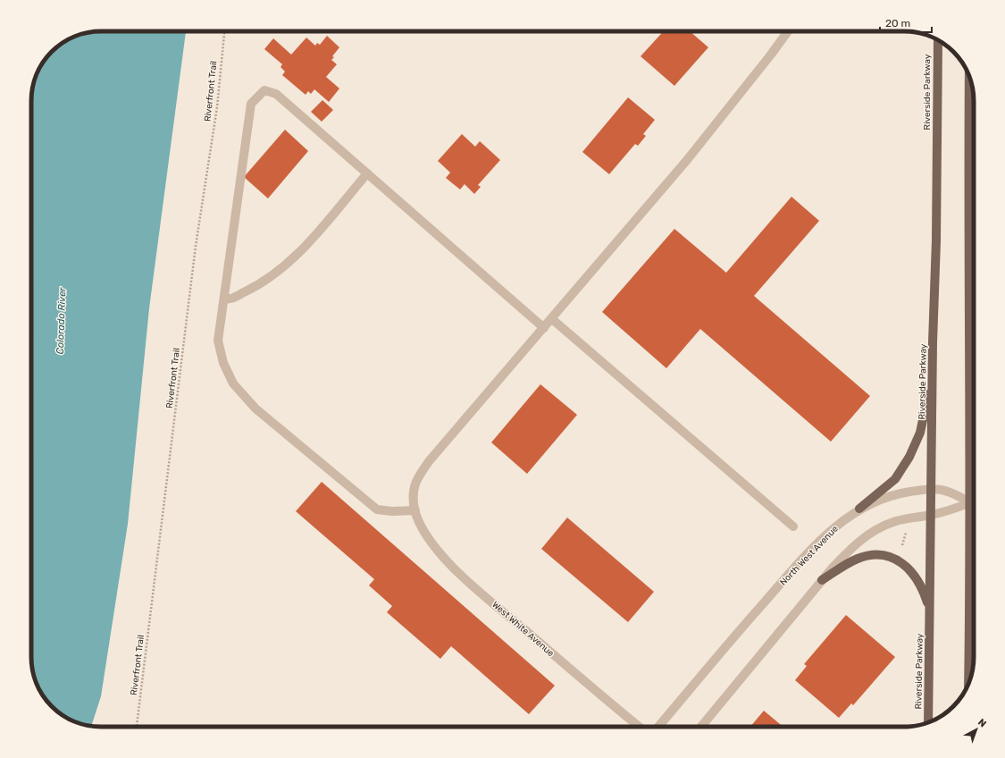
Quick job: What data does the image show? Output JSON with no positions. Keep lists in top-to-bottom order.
{
  "streets": {
    "main road": ["Riverside Parkway"],
    "street": ["North West Avenue", "West White Avenue"],
    "path": ["Riverfront Trail"]
  },
  "crossings": [
    ["Riverside Parkway", "North West Avenue"]
  ],
  "water": ["Colorado River"],
  "scale_bar": "20 m",
  "north": "top right"
}
